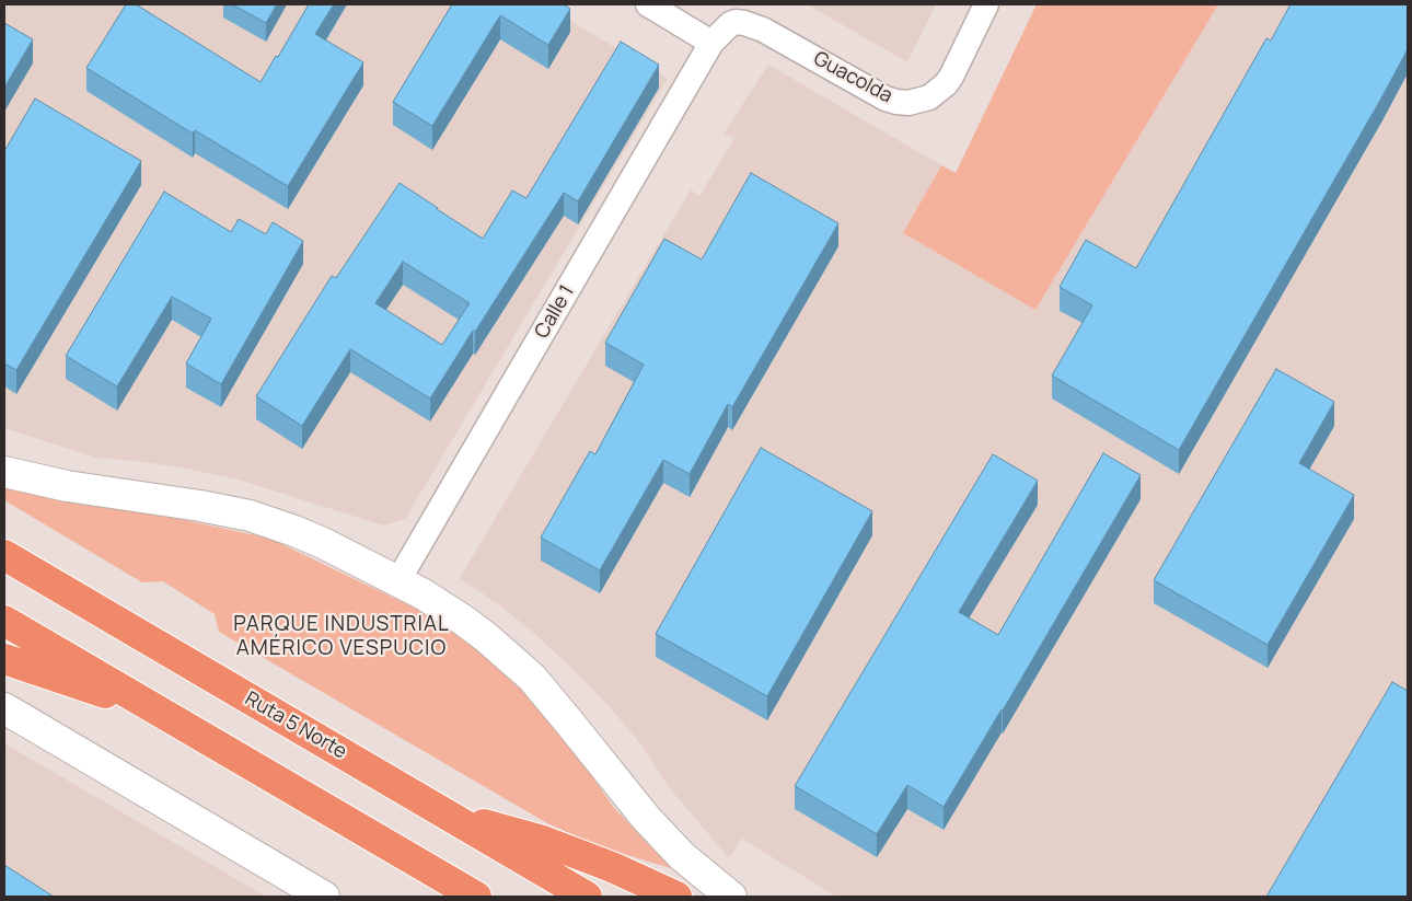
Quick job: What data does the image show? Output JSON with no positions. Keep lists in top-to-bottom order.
{
  "streets": {
    "highway": ["Ruta 5 Norte"],
    "street": ["Guacolda", "Calle 1"]
  },
  "crossings": [
    ["Guacolda", "Calle 1"]
  ],
  "districts": ["PARQUE INDUSTRIAL AMÉRICO VESPUCIO"]
}
